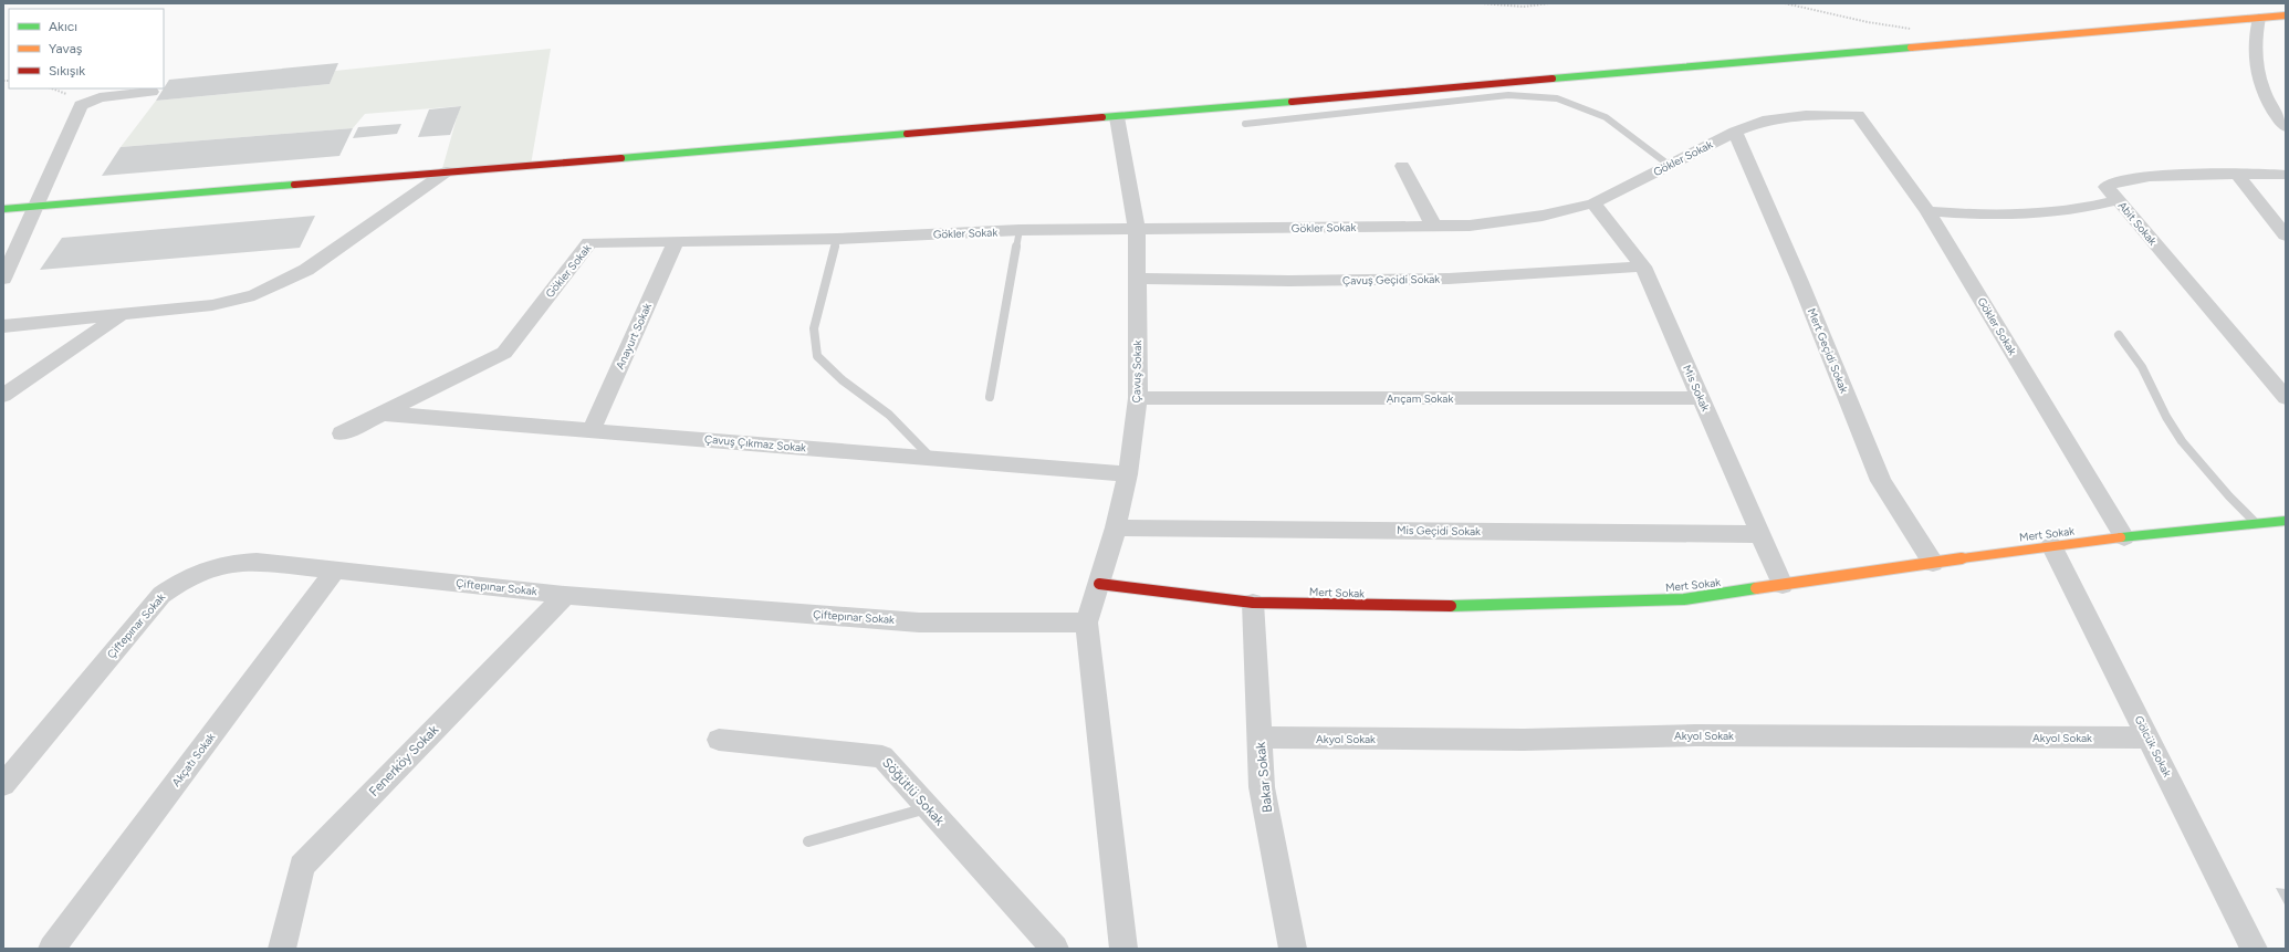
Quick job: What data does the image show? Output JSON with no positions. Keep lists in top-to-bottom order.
{
  "streets": {
    "street": [
      "Gökler Sokak",
      "Abit Sokak",
      "Çavuş Geçidi Sokak",
      "Anayurt Sokak",
      "Mert Geçidi Sokak",
      "Çavuş Sokak",
      "Mis Sokak",
      "Arıçam Sokak",
      "Çavuş Çıkmaz Sokak",
      "Mis Geçidi Sokak",
      "Mert Sokak",
      "Çiftepınar Sokak",
      "Akyol Sokak",
      "Gölcük Sokak",
      "Akçatı Sokak",
      "Fenerköy Sokak",
      "Bakar Sokak",
      "Söğütlü Sokak"
    ]
  },
  "crossings": [
    ["Gökler Sokak", "Anayurt Sokak"],
    ["Gökler Sokak", "Mert Geçidi Sokak"],
    ["Gökler Sokak", "Çavuş Sokak"],
    ["Gökler Sokak", "Mis Sokak"],
    ["Gökler Sokak", "Çavuş Çıkmaz Sokak"],
    ["Gökler Sokak", "Mert Sokak"],
    ["Çavuş Geçidi Sokak", "Çavuş Sokak"],
    ["Çavuş Geçidi Sokak", "Mis Sokak"],
    ["Anayurt Sokak", "Çavuş Çıkmaz Sokak"],
    ["Mert Geçidi Sokak", "Mert Sokak"],
    ["Çavuş Sokak", "Arıçam Sokak"],
    ["Çavuş Sokak", "Çavuş Çıkmaz Sokak"],
    ["Çavuş Sokak", "Mis Geçidi Sokak"],
    ["Çavuş Sokak", "Mert Sokak"],
    ["Çavuş Sokak", "Çiftepınar Sokak"],
    ["Mis Sokak", "Arıçam Sokak"],
    ["Mis Sokak", "Mis Geçidi Sokak"],
    ["Mis Sokak", "Mert Sokak"],
    ["Mert Sokak", "Gölcük Sokak"],
    ["Mert Sokak", "Bakar Sokak"],
    ["Çiftepınar Sokak", "Akçatı Sokak"],
    ["Çiftepınar Sokak", "Fenerköy Sokak"],
    ["Akyol Sokak", "Gölcük Sokak"],
    ["Akyol Sokak", "Bakar Sokak"]
  ],
  "legend": ["Akıcı", "Yavaş", "Sıkışık"]
}
